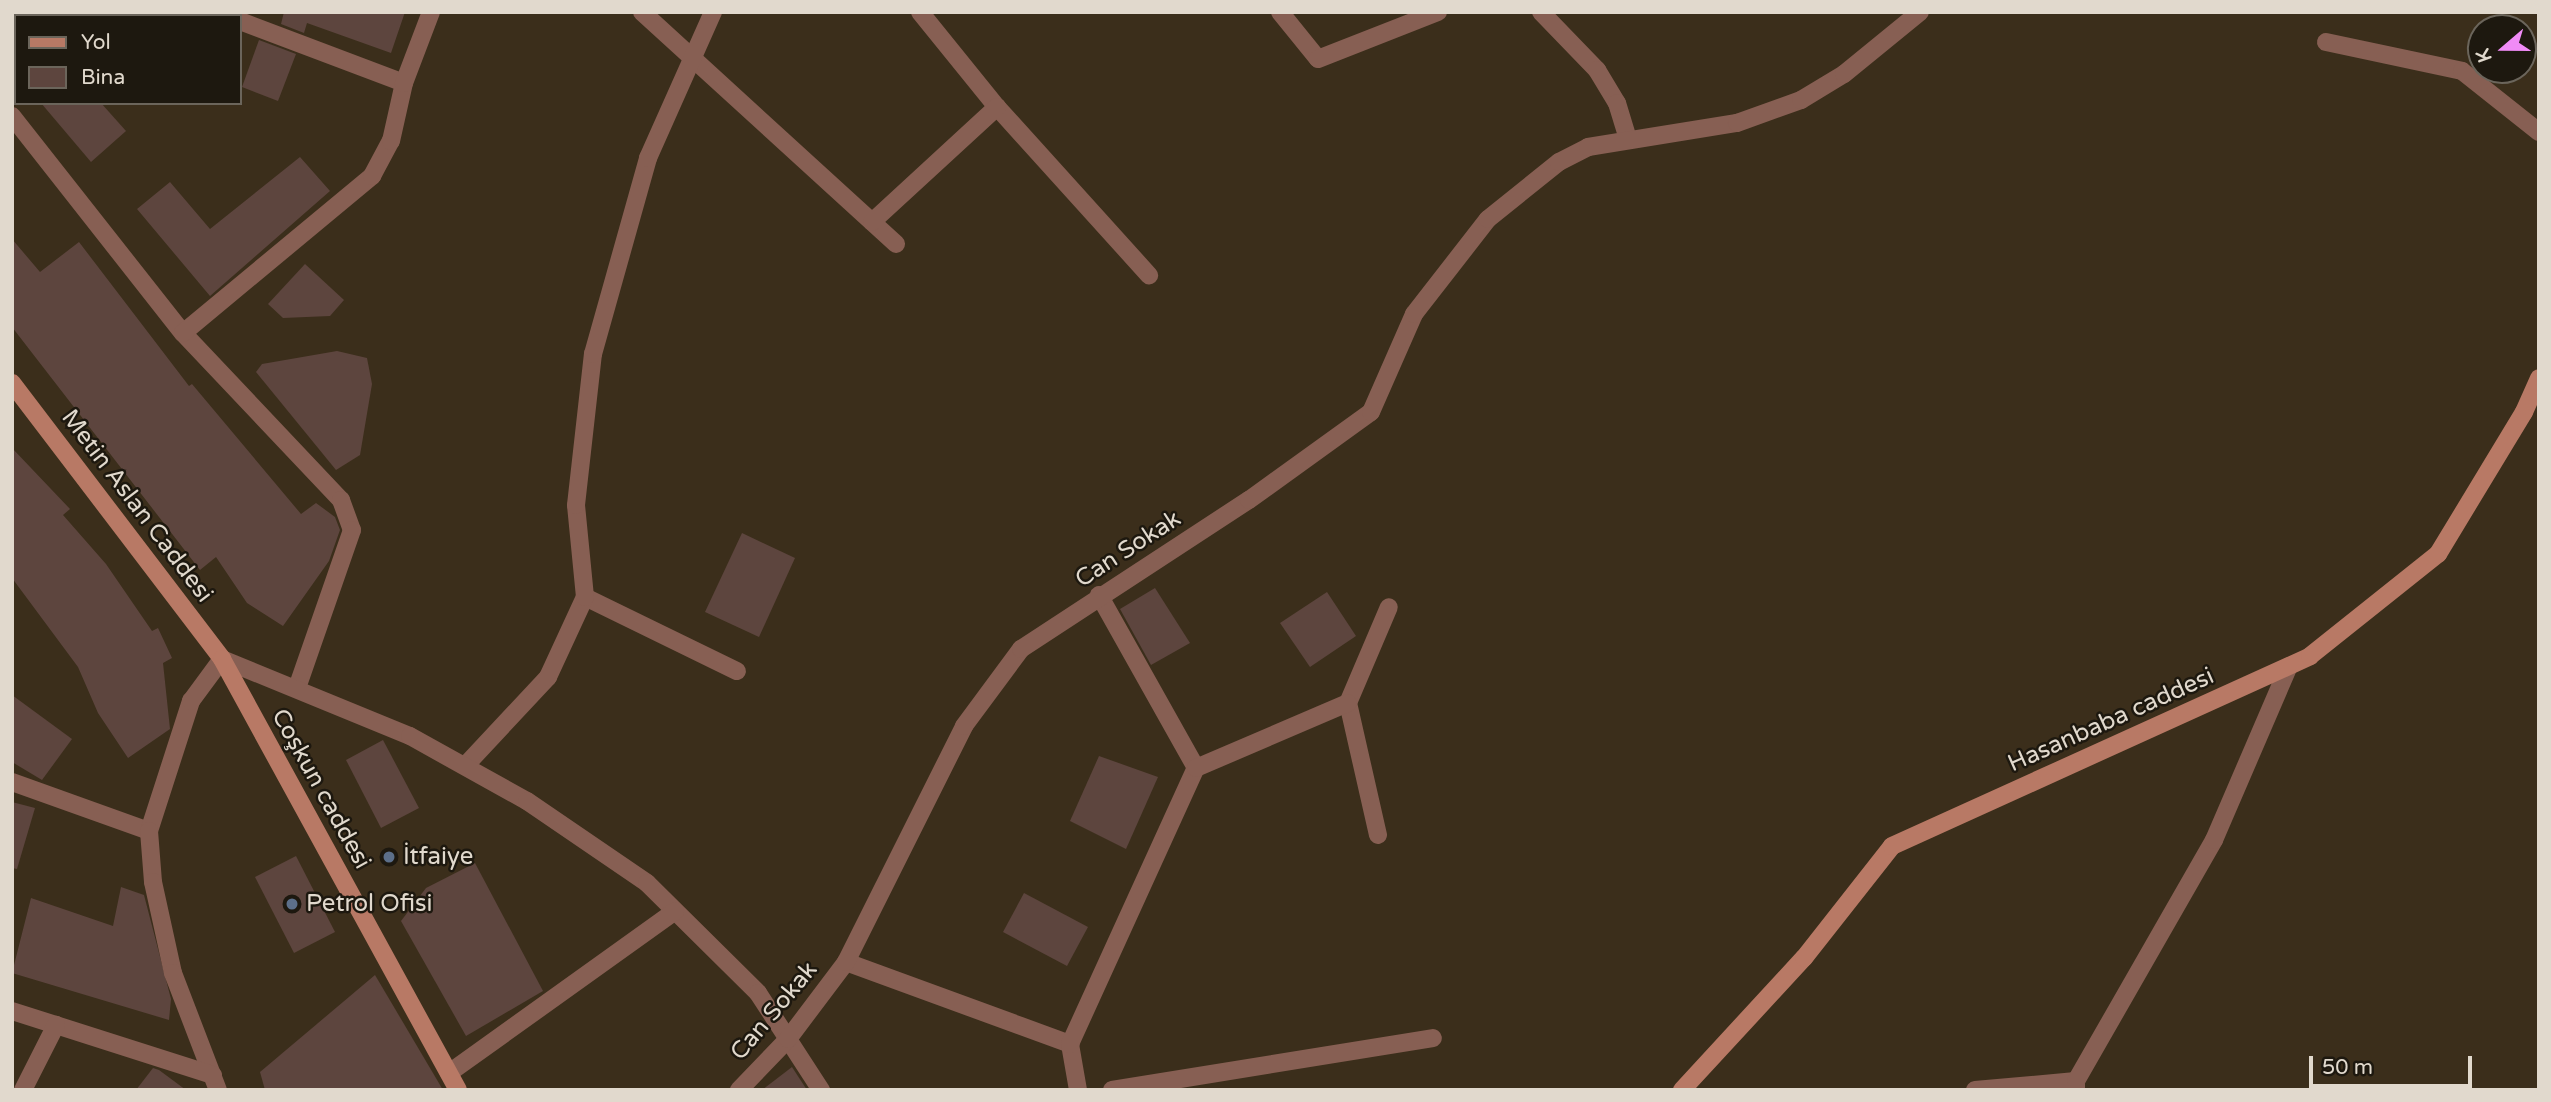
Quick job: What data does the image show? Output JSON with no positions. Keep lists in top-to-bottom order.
{
  "streets": {
    "street": [
      "Metin Aslan Caddesi",
      "Can Sokak",
      "Hasanbaba caddesi",
      "Coşkun caddesi"
    ]
  },
  "crossings": [
    ["Metin Aslan Caddesi", "Coşkun caddesi"]
  ],
  "places": ["İtfaiye", "Petrol Ofisi"],
  "legend": ["Yol", "Bina"],
  "scale_bar": "50 m",
  "north": "left"
}
